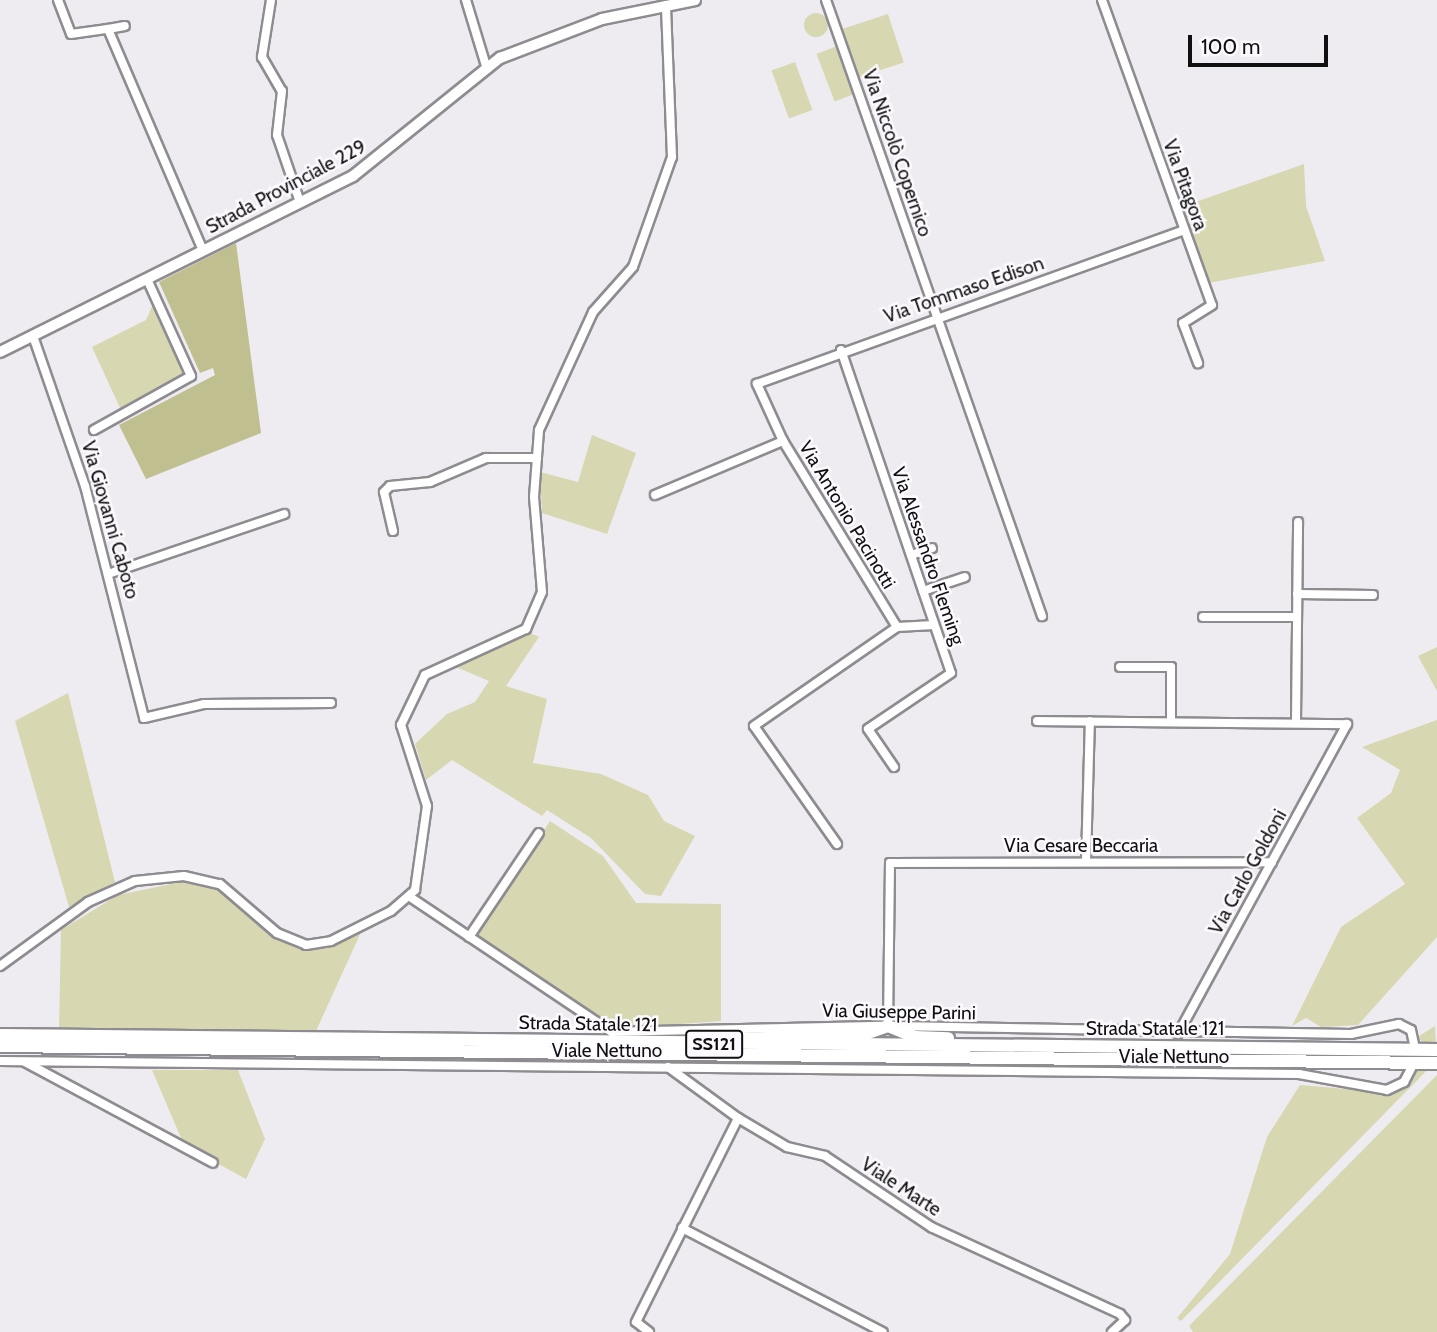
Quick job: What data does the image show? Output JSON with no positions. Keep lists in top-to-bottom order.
{
  "streets": {
    "main road": ["Strada Statale 121", "SS121"],
    "street": [
      "Via Niccolò Copernico",
      "Via Pitagora",
      "Strada Provinciale 229",
      "Via Tommaso Edison",
      "Via Antonio Pacinotti",
      "Via Giovanni Caboto",
      "Via Alessandro Fleming",
      "Via Cesare Beccaria",
      "Via Carlo Goldoni",
      "Via Giuseppe Parini",
      "Viale Nettuno",
      "Viale Marte"
    ]
  },
  "crossings": [
    ["Via Niccolò Copernico", "Via Tommaso Edison"],
    ["Via Pitagora", "Via Tommaso Edison"],
    ["Strada Provinciale 229", "Via Giovanni Caboto"],
    ["Via Tommaso Edison", "Via Antonio Pacinotti"],
    ["Via Tommaso Edison", "Via Alessandro Fleming"],
    ["Via Cesare Beccaria", "Via Carlo Goldoni"],
    ["Via Cesare Beccaria", "Via Giuseppe Parini"],
    ["Via Carlo Goldoni", "Via Giuseppe Parini"],
    ["Viale Nettuno", "Viale Marte"]
  ],
  "scale_bar": "100 m"
}
